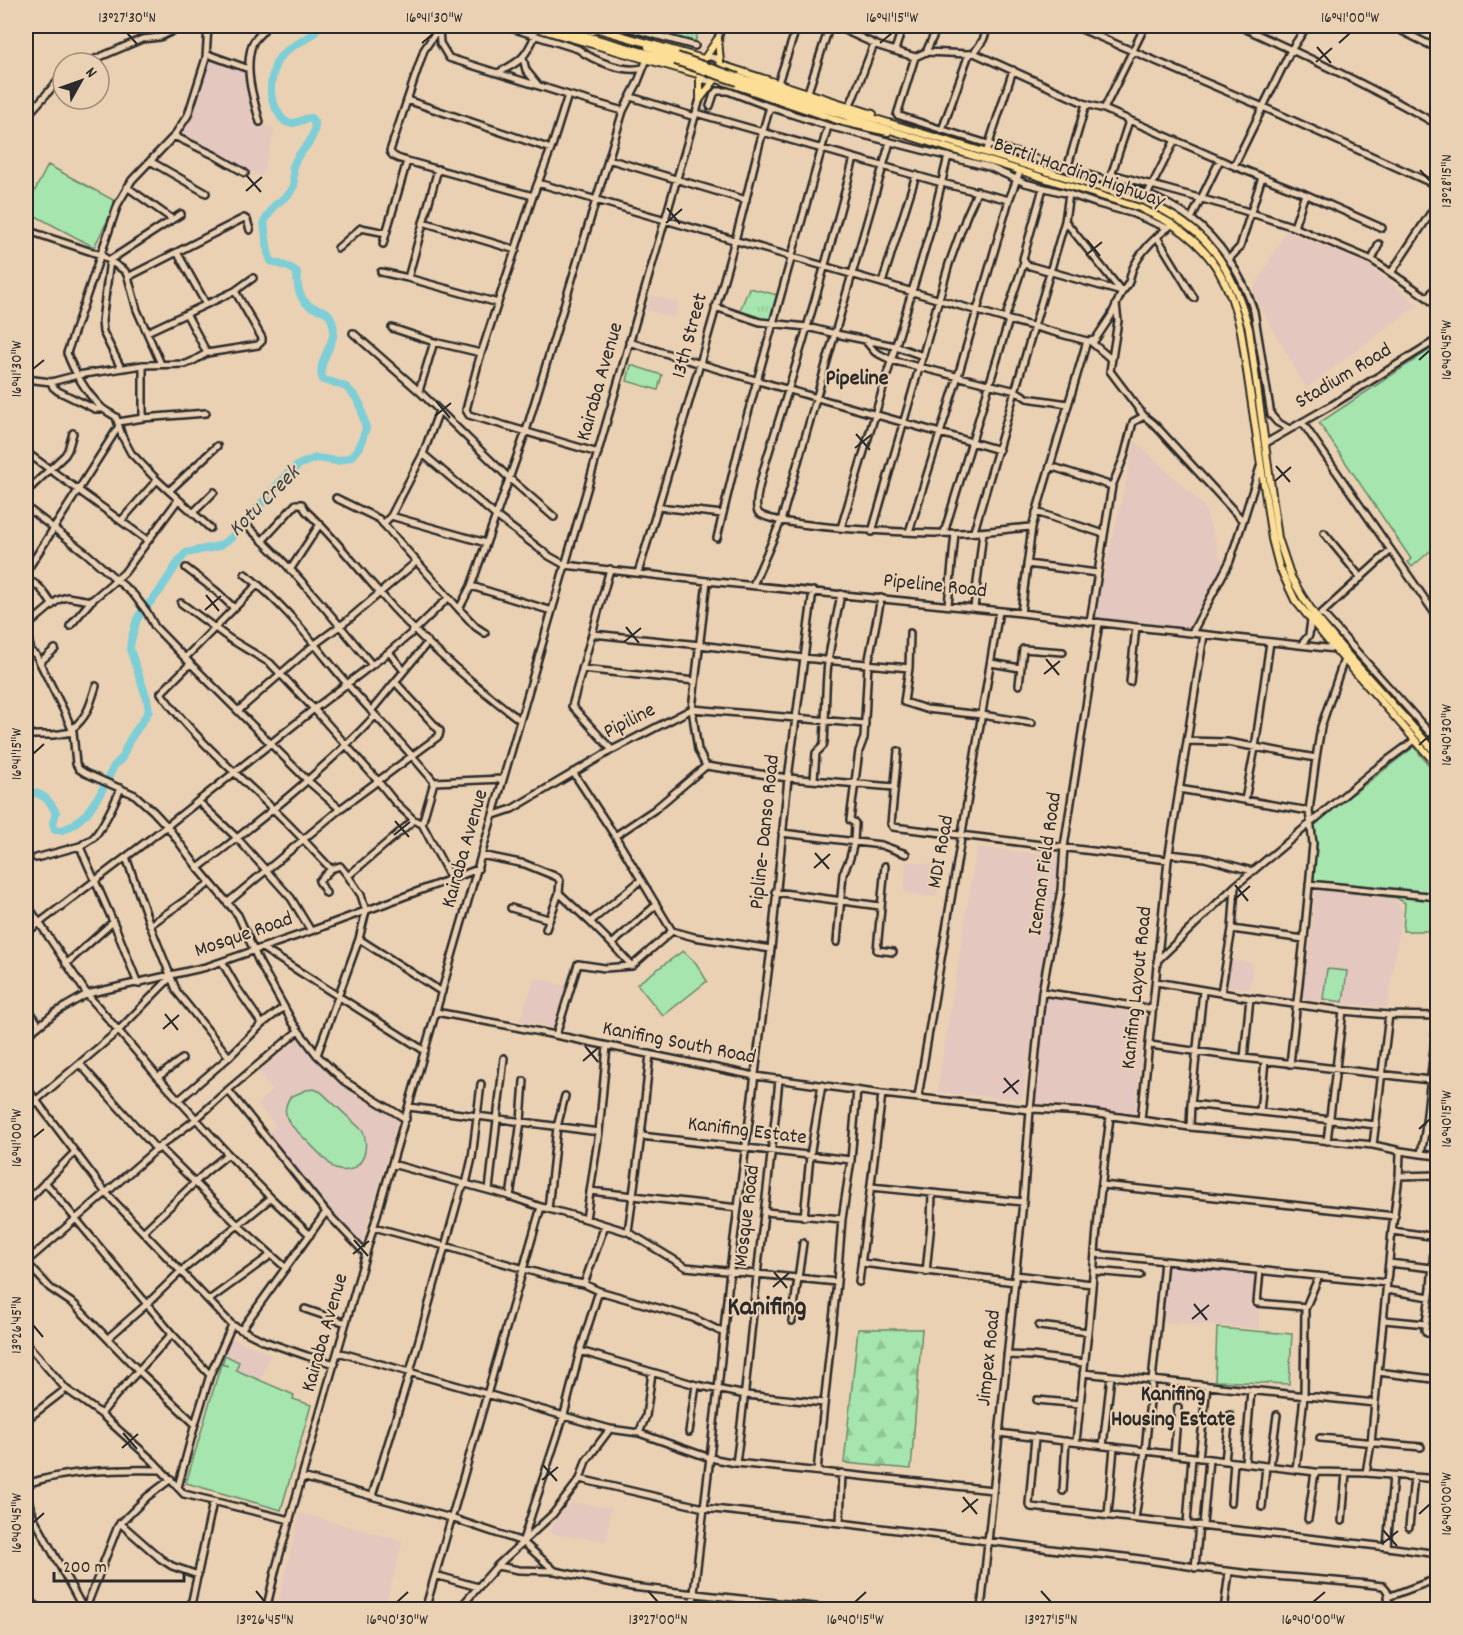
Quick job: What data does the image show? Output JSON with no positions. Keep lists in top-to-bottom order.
{
  "streets": {
    "main road": ["Bertil Harding Highway"],
    "street": [
      "13th Street",
      "Stadium Road",
      "Kairaba Avenue",
      "Pipeline Road",
      "Pipiline",
      "Pipline- Danso Road",
      "MDI Road",
      "Iceman Field Road",
      "Mosque Road",
      "Kanifing Layout Road",
      "Kanifing South Road",
      "Kanifing Estate",
      "Jimpex Road"
    ]
  },
  "crossings": [
    ["Bertil Harding Highway", "Stadium Road"],
    ["Bertil Harding Highway", "Pipeline Road"],
    ["13th Street", "Pipeline Road"],
    ["Kairaba Avenue", "Pipeline Road"],
    ["Kairaba Avenue", "Pipiline"],
    ["Kairaba Avenue", "Mosque Road"],
    ["Kairaba Avenue", "Kanifing South Road"],
    ["Pipeline Road", "Pipline- Danso Road"],
    ["Pipeline Road", "MDI Road"],
    ["Pipeline Road", "Iceman Field Road"],
    ["Pipeline Road", "Kanifing Layout Road"],
    ["Pipline- Danso Road", "Kanifing South Road"],
    ["Pipline- Danso Road", "Kanifing Estate"],
    ["MDI Road", "Kanifing South Road"],
    ["Iceman Field Road", "Kanifing South Road"],
    ["Iceman Field Road", "Jimpex Road"],
    ["Mosque Road", "Kanifing South Road"],
    ["Mosque Road", "Kanifing Estate"],
    ["Kanifing Layout Road", "Kanifing South Road"],
    ["Kanifing South Road", "Jimpex Road"]
  ],
  "districts": ["Pipeline", "Kanifing", "Kanifing Housing Estate"],
  "water": ["Kotu Creek"],
  "scale_bar": "200 m",
  "north": "top right",
  "coordinates": [
    "13°27'30\"N",
    "16°41'30\"W",
    "16°41'15\"W",
    "16°41'00\"W",
    "13°28'15\"N",
    "16°40'45\"W",
    "16°40'30\"W",
    "16°40'15\"W",
    "13°26'45\"N",
    "16°40'00\"W",
    "13°27'00\"N",
    "13°27'15\"N"
  ]
}
